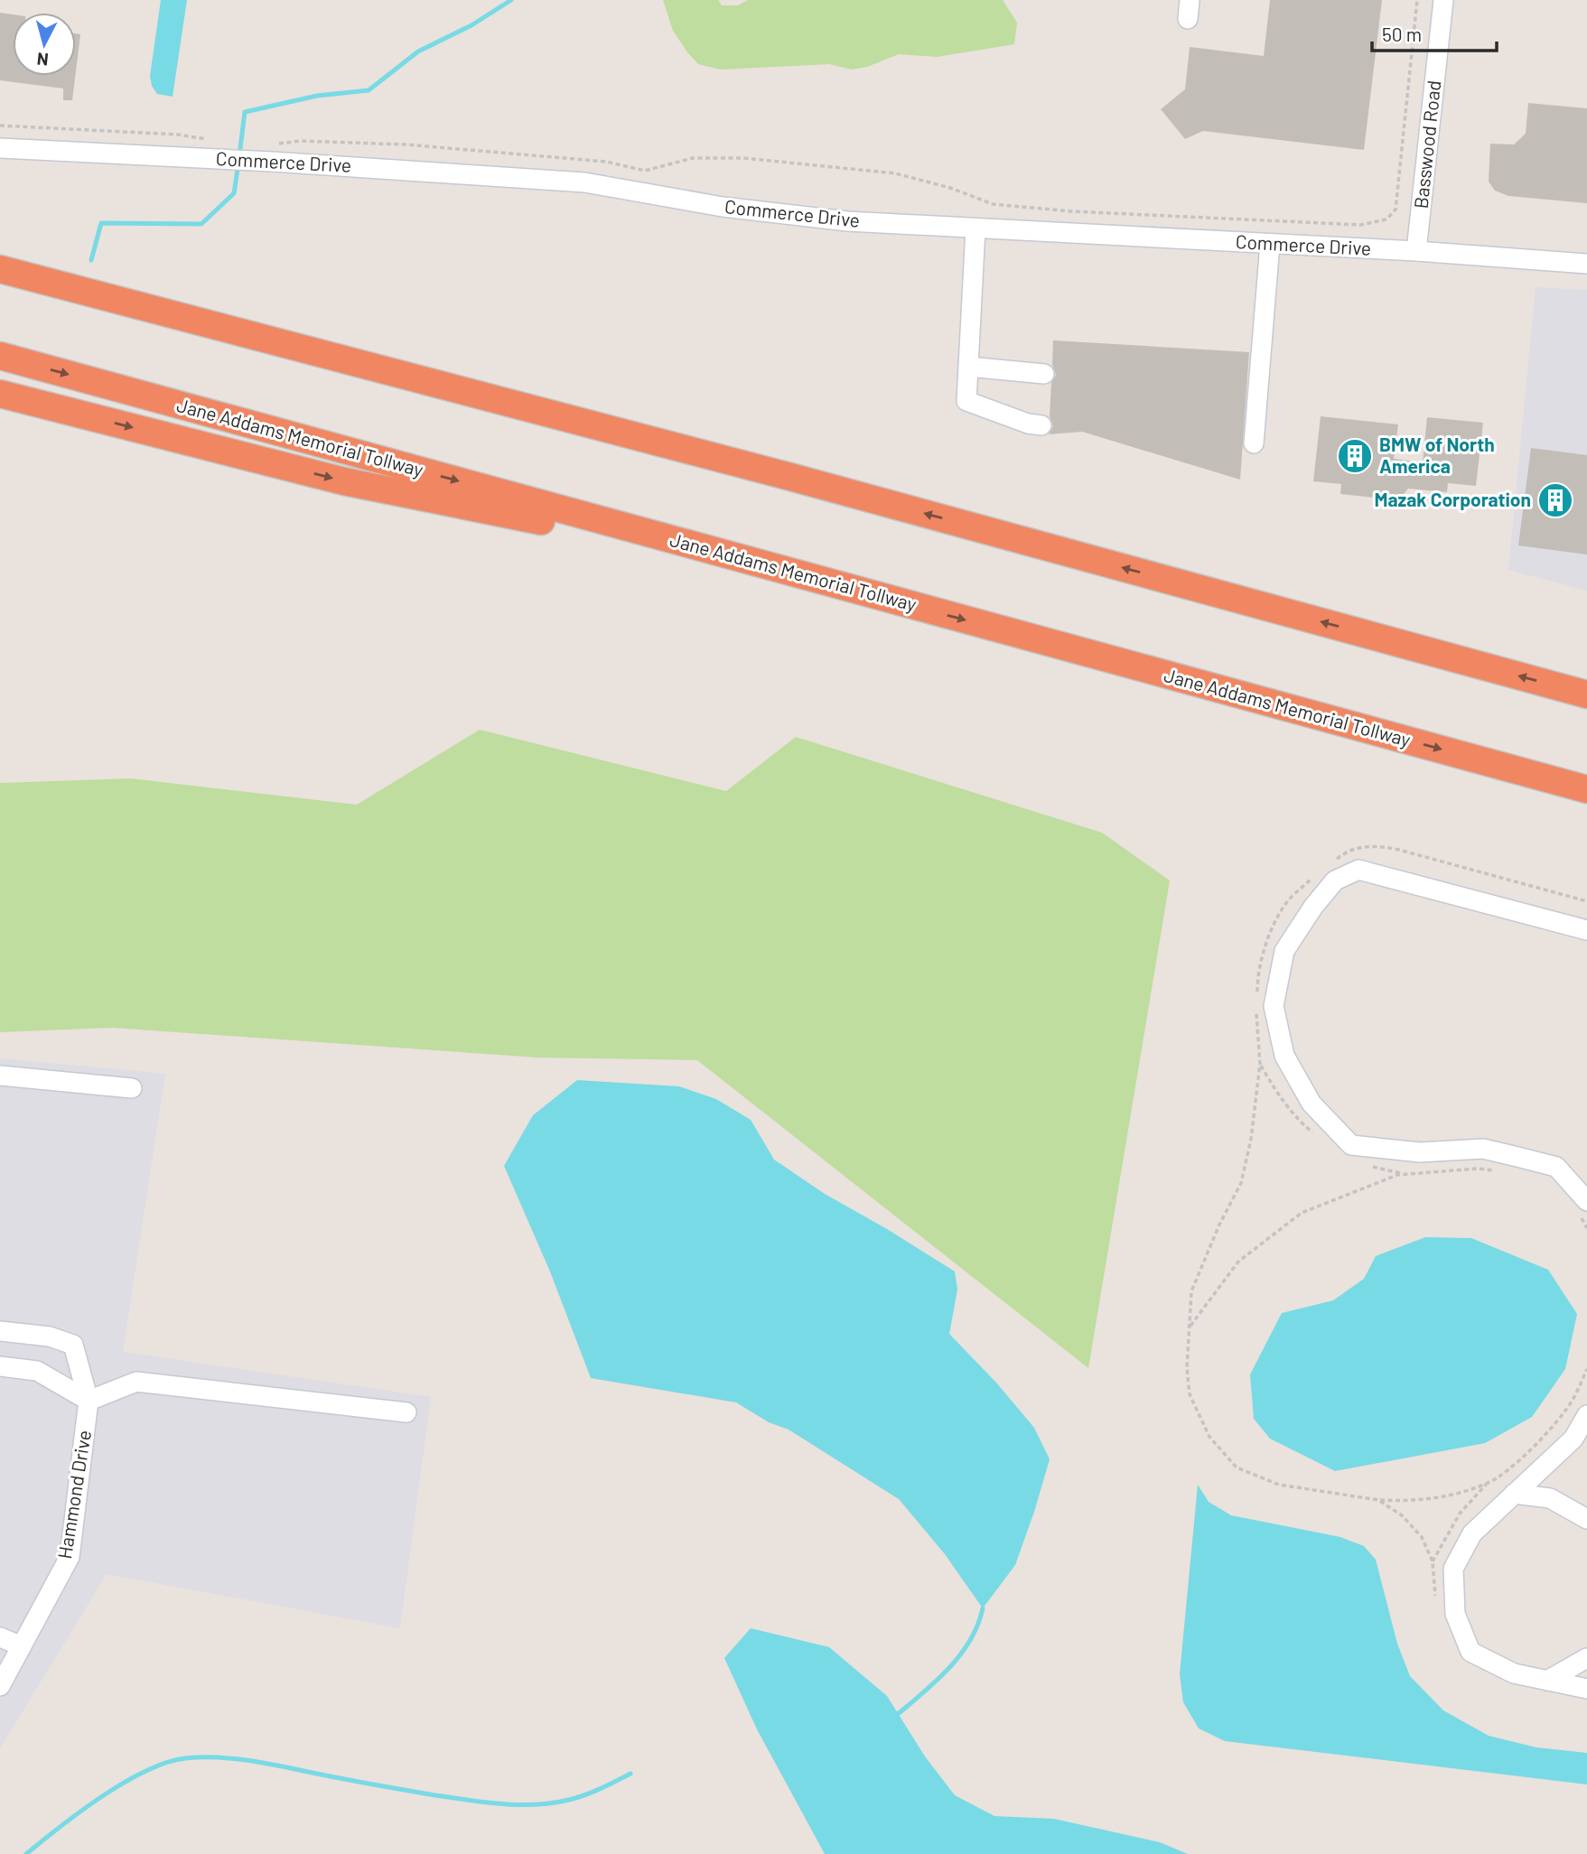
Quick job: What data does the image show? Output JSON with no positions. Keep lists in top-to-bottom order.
{
  "streets": {
    "highway": ["Jane Addams Memorial Tollway"],
    "street": ["Basswood Road", "Commerce Drive", "Hammond Drive"]
  },
  "crossings": [
    ["Basswood Road", "Commerce Drive"]
  ],
  "places": {
    "building": ["BMW of North America", "Mazak Corporation"]
  },
  "scale_bar": "50 m",
  "north": "bottom"
}
